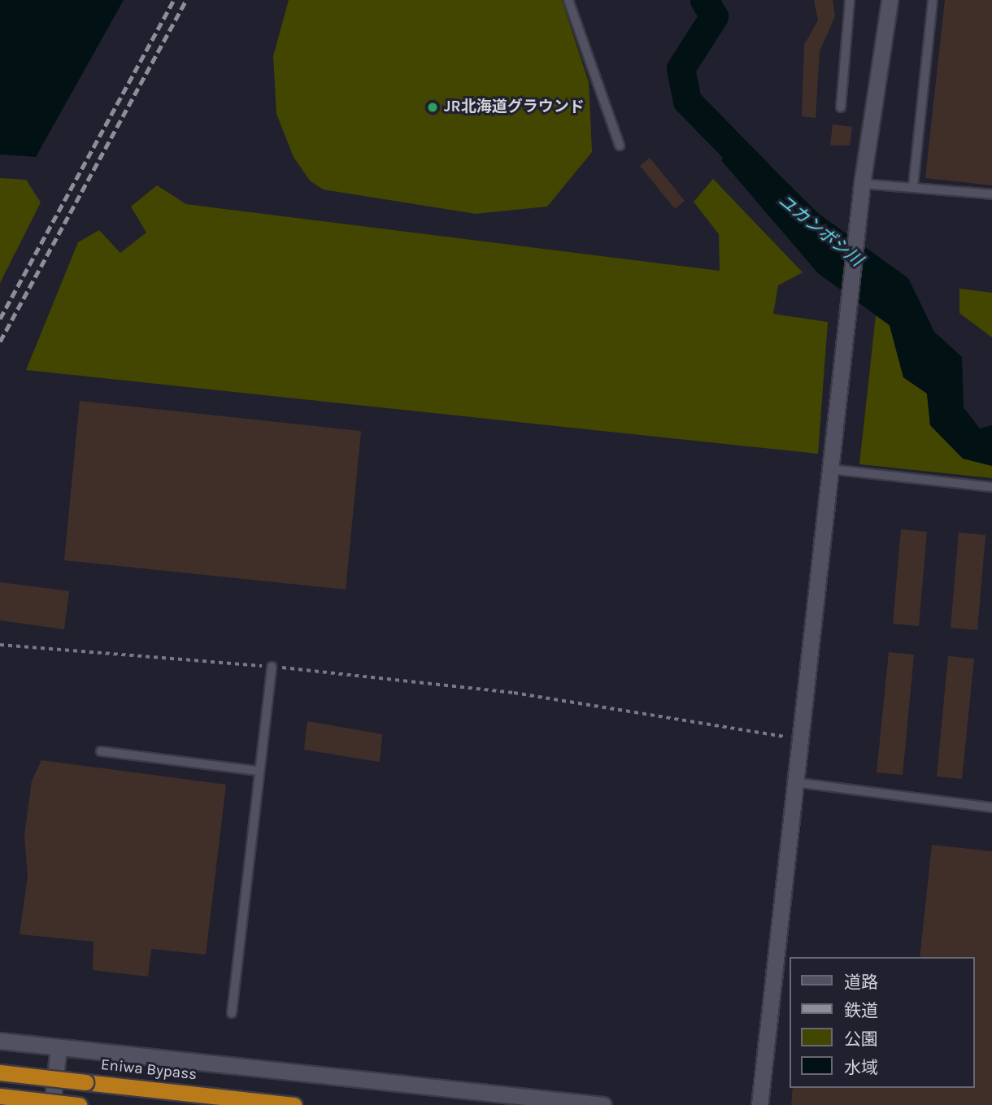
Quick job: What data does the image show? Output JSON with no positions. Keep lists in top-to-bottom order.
{
  "streets": {
    "highway": ["Eniwa Bypass"]
  },
  "water": ["ユカンボシ川"],
  "places": ["JR北海道グラウンド"],
  "legend": [
    "道路",
    "鉄道",
    "公園",
    "水域"
  ]
}
